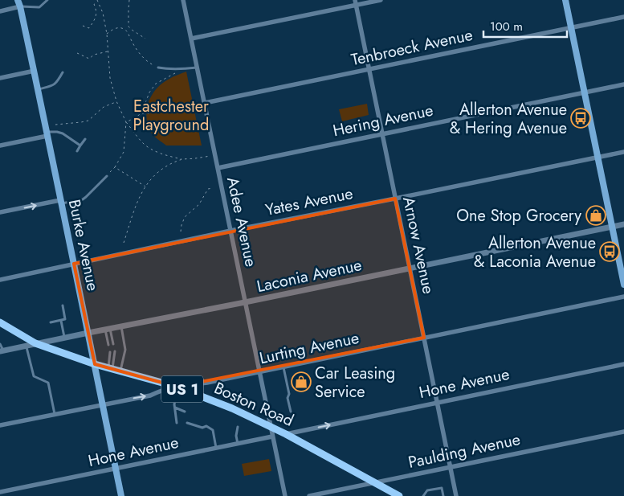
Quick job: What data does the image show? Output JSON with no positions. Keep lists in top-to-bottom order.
{
  "streets": {
    "main road": ["Burke Avenue", "US 1", "Boston Road"],
    "street": [
      "Tenbroeck Avenue",
      "Hering Avenue",
      "Yates Avenue",
      "Adee Avenue",
      "Arnow Avenue",
      "Laconia Avenue",
      "Lurting Avenue",
      "Hone Avenue",
      "Paulding Avenue"
    ]
  },
  "crossings": [
    ["Tenbroeck Avenue", "Adee Avenue"],
    ["Tenbroeck Avenue", "Arnow Avenue"],
    ["Hering Avenue", "Adee Avenue"],
    ["Hering Avenue", "Arnow Avenue"],
    ["Yates Avenue", "Adee Avenue"],
    ["Yates Avenue", "Burke Avenue"],
    ["Yates Avenue", "Arnow Avenue"],
    ["Adee Avenue", "Laconia Avenue"],
    ["Adee Avenue", "Lurting Avenue"],
    ["Adee Avenue", "Hone Avenue"],
    ["Adee Avenue", "Boston Road"],
    ["Burke Avenue", "Laconia Avenue"],
    ["Burke Avenue", "Lurting Avenue"],
    ["Burke Avenue", "Hone Avenue"],
    ["Burke Avenue", "Boston Road"],
    ["Arnow Avenue", "Laconia Avenue"],
    ["Arnow Avenue", "Lurting Avenue"],
    ["Arnow Avenue", "Hone Avenue"],
    ["Arnow Avenue", "Paulding Avenue"],
    ["Laconia Avenue", "Boston Road"],
    ["Lurting Avenue", "Boston Road"],
    ["Hone Avenue", "Boston Road"],
    ["Boston Road", "Paulding Avenue"]
  ],
  "parks": ["Eastchester Playground"],
  "places": {
    "bus stop": ["Allerton Avenue & Hering Avenue", "Allerton Avenue & Laconia Avenue"],
    "shop": ["One Stop Grocery", "Car Leasing Service"]
  },
  "scale_bar": "100 m"
}
